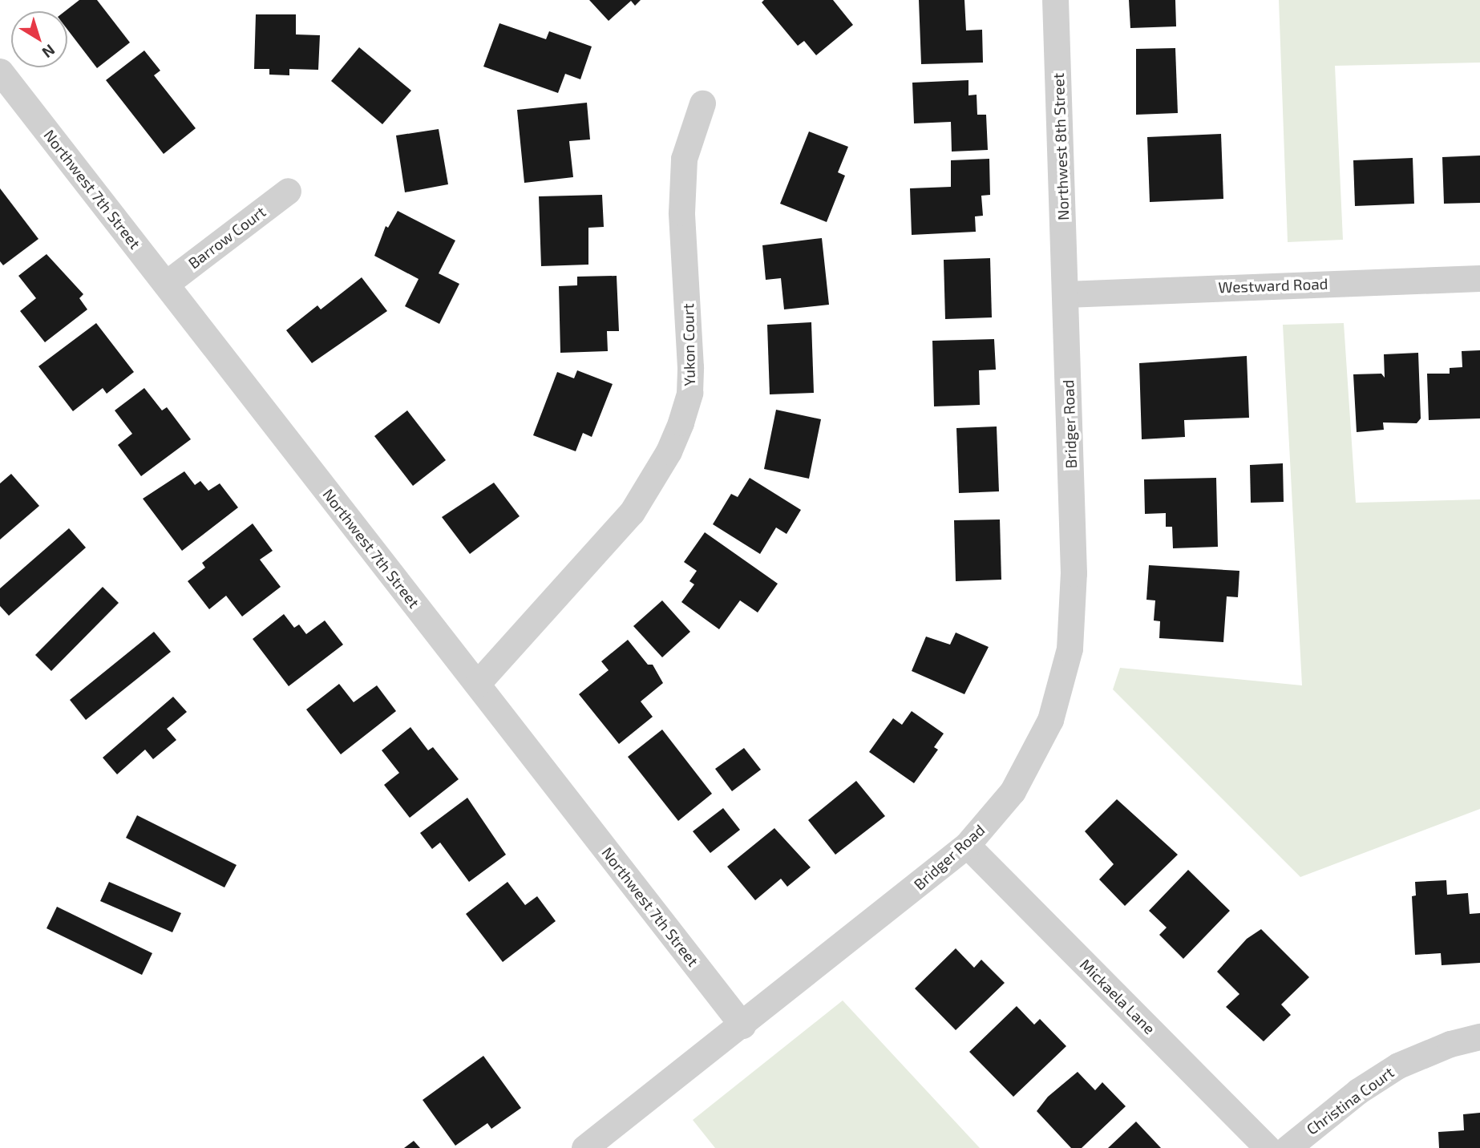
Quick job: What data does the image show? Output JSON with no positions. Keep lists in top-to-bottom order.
{
  "streets": {
    "street": [
      "Northwest 8th Street",
      "Northwest 7th Street",
      "Barrow Court",
      "Westward Road",
      "Yukon Court",
      "Bridger Road",
      "Mickaela Lane",
      "Christina Court"
    ]
  },
  "crossings": [
    ["Northwest 8th Street", "Westward Road"],
    ["Northwest 8th Street", "Bridger Road"],
    ["Northwest 7th Street", "Barrow Court"],
    ["Northwest 7th Street", "Yukon Court"],
    ["Northwest 7th Street", "Bridger Road"],
    ["Westward Road", "Bridger Road"],
    ["Bridger Road", "Mickaela Lane"]
  ],
  "north": "bottom right"
}
